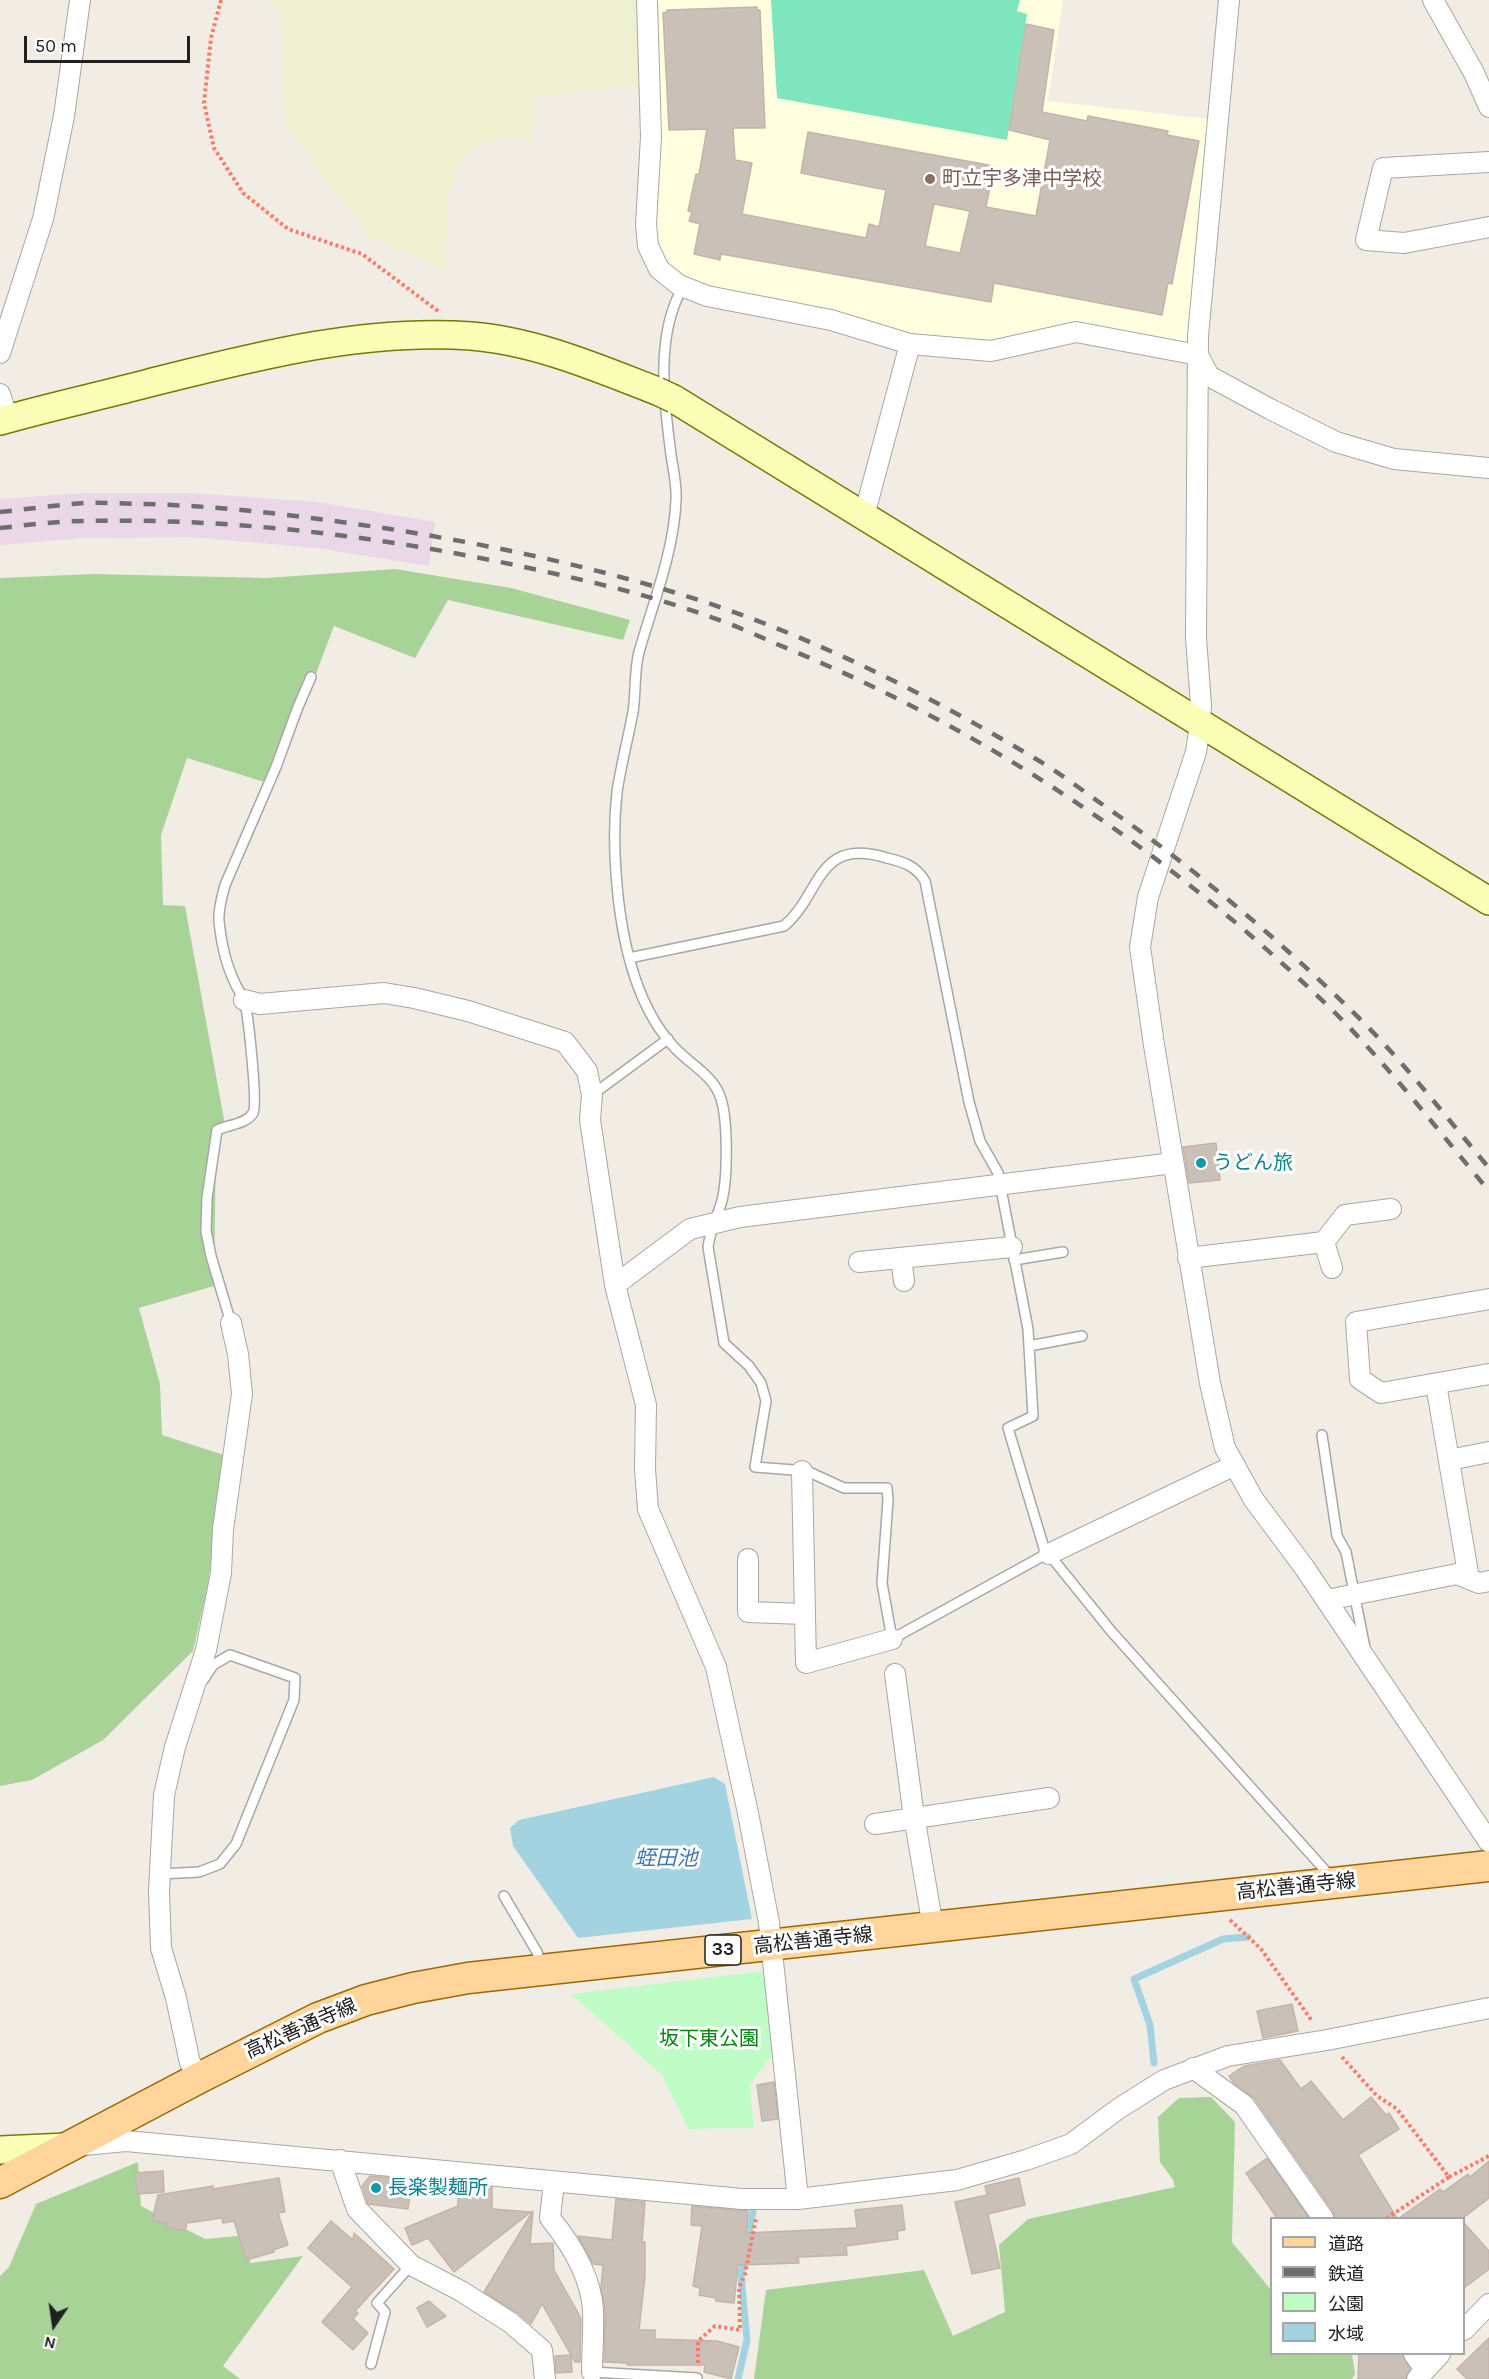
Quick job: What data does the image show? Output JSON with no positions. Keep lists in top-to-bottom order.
{
  "streets": {
    "main road": ["高松善通寺線", "33"]
  },
  "water": ["蛭田池"],
  "parks": ["坂下東公園"],
  "places": ["町立宇多津中学校", "うどん旅", "長楽製麺所"],
  "legend": [
    "道路",
    "鉄道",
    "公園",
    "水域"
  ],
  "scale_bar": "50 m",
  "north": "bottom"
}
